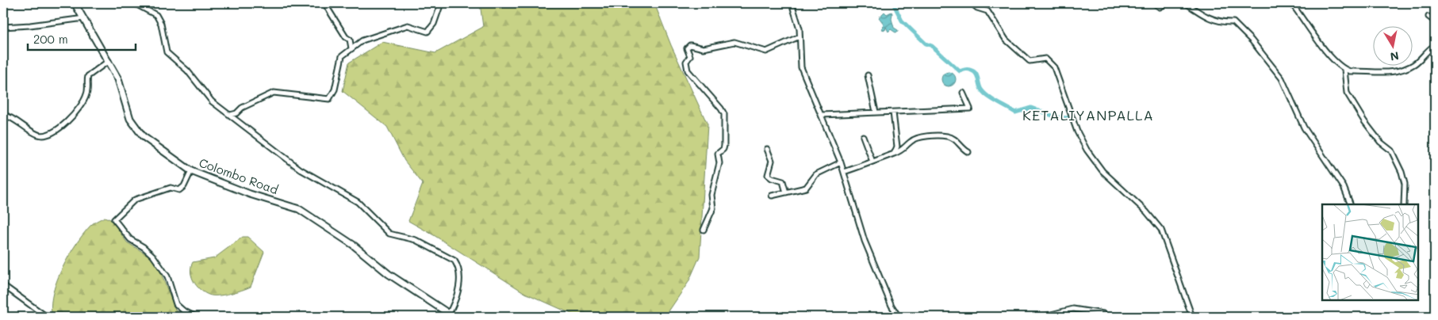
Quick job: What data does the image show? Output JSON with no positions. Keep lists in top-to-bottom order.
{
  "streets": {
    "highway": ["Colombo Road"]
  },
  "districts": ["KETALIYANPALLA"],
  "scale_bar": "200 m",
  "north": "bottom"
}
